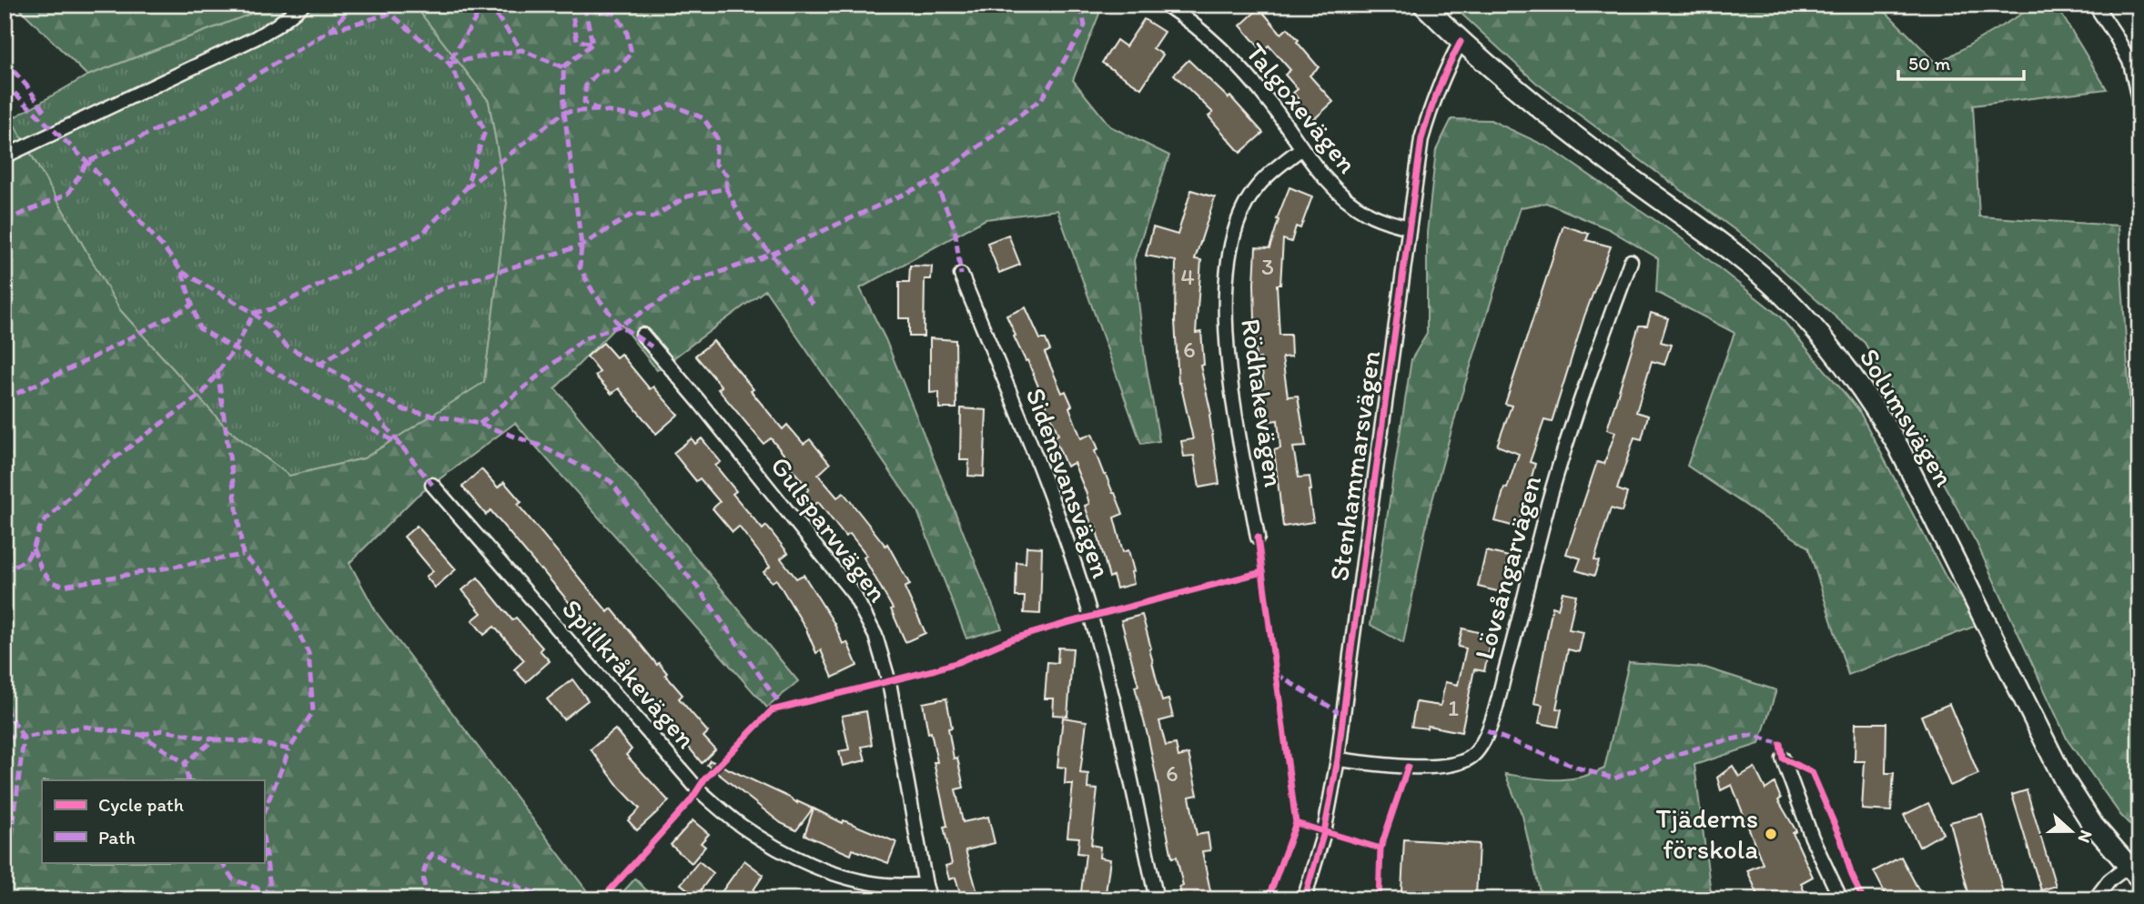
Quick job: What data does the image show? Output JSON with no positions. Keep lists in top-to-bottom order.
{
  "streets": {
    "main road": ["Solumsvägen"],
    "street": [
      "Talgoxevägen",
      "Rödhakevägen",
      "Stenhammarsvägen",
      "Sidensvansvägen",
      "Gulsparvvägen",
      "Lövsångarvägen",
      "Spillkråkevägen"
    ]
  },
  "crossings": [
    ["Talgoxevägen", "Rödhakevägen"],
    ["Talgoxevägen", "Stenhammarsvägen"],
    ["Solumsvägen", "Stenhammarsvägen"],
    ["Stenhammarsvägen", "Lövsångarvägen"],
    ["Gulsparvvägen", "Spillkråkevägen"]
  ],
  "places": ["Tjäderns förskola"],
  "house_numbers": [
    "3",
    "4",
    "6",
    "1",
    "6"
  ],
  "legend": ["Cycle path", "Path"],
  "scale_bar": "50 m",
  "north": "right"
}
